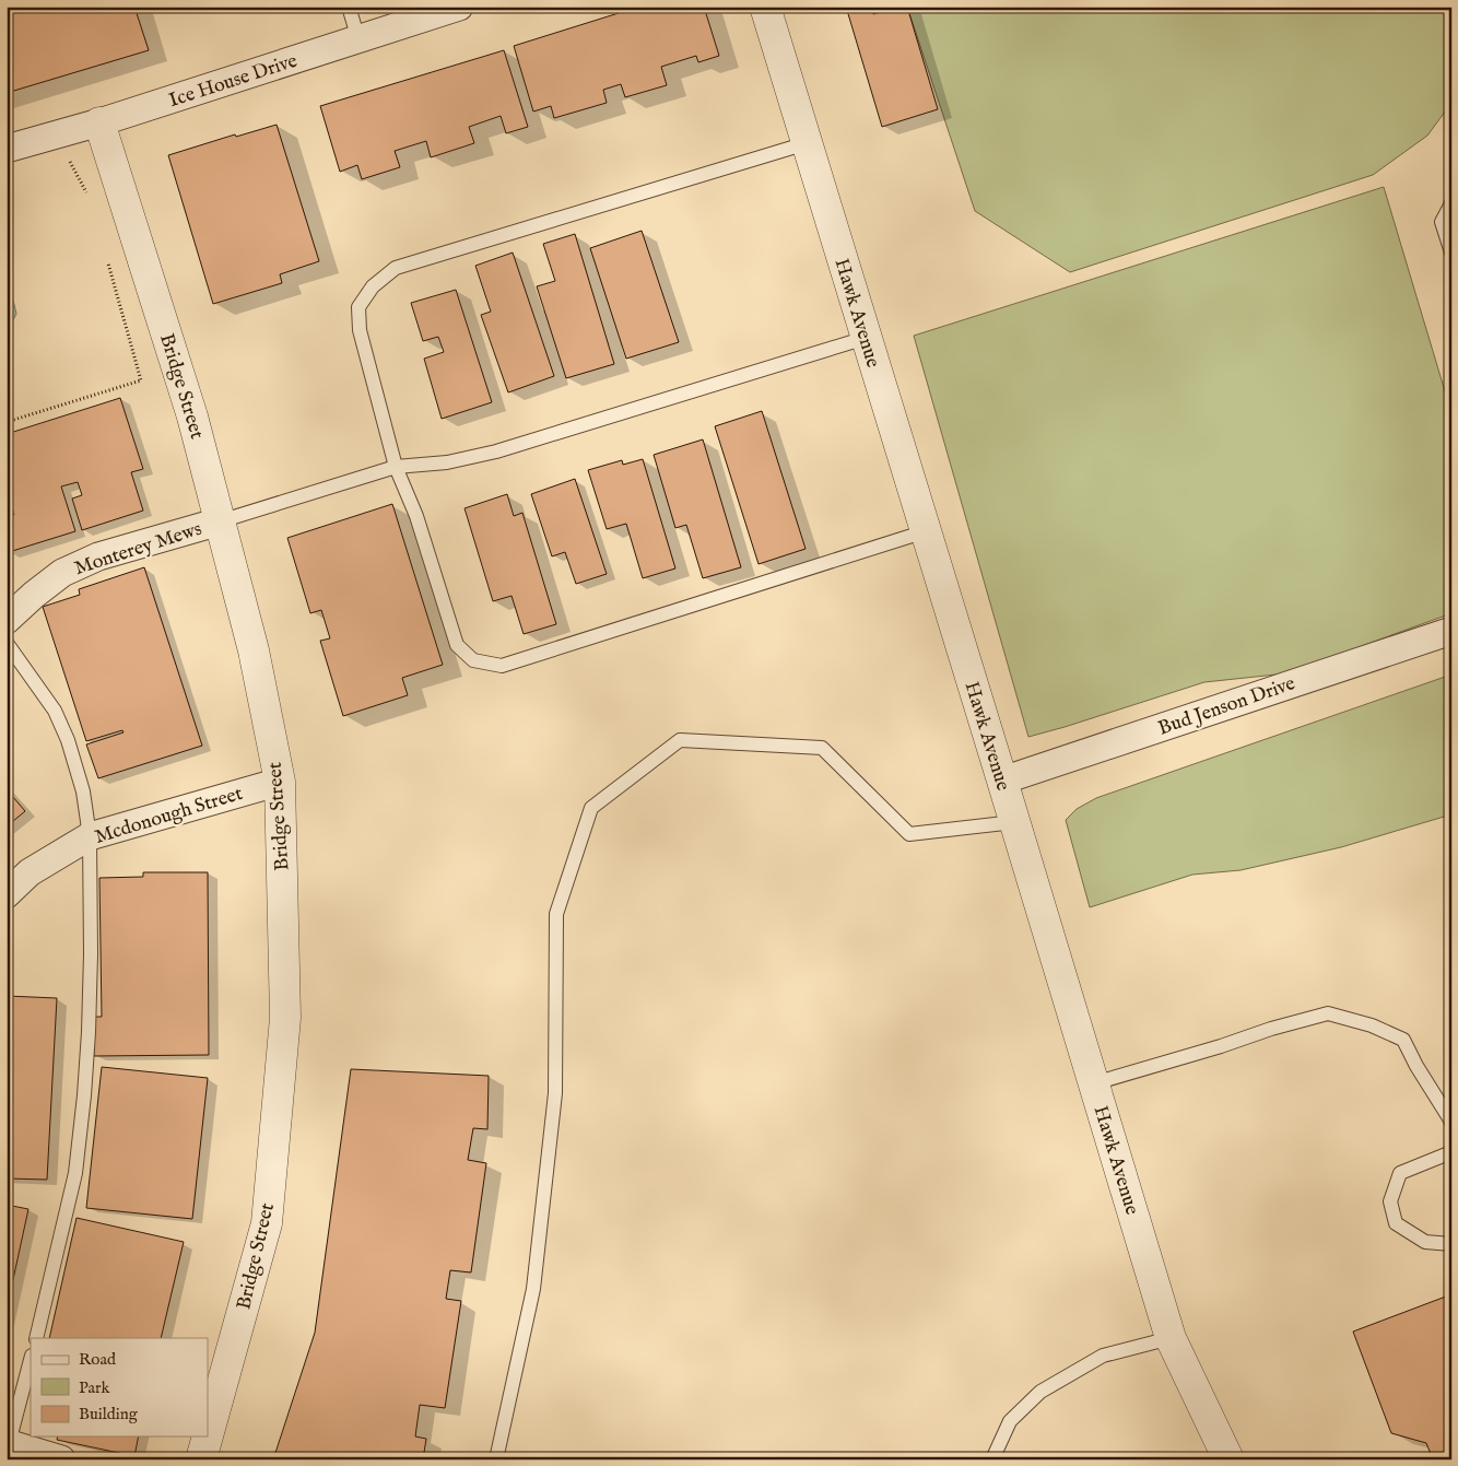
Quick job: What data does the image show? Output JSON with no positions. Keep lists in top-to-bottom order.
{
  "streets": {
    "street": [
      "Ice House Drive",
      "Hawk Avenue",
      "Bridge Street",
      "Monterey Mews",
      "Bud Jenson Drive",
      "Mcdonough Street"
    ]
  },
  "crossings": [
    ["Ice House Drive", "Bridge Street"],
    ["Hawk Avenue", "Bud Jenson Drive"],
    ["Bridge Street", "Monterey Mews"],
    ["Bridge Street", "Mcdonough Street"]
  ],
  "legend": ["Road", "Park", "Building"]
}
